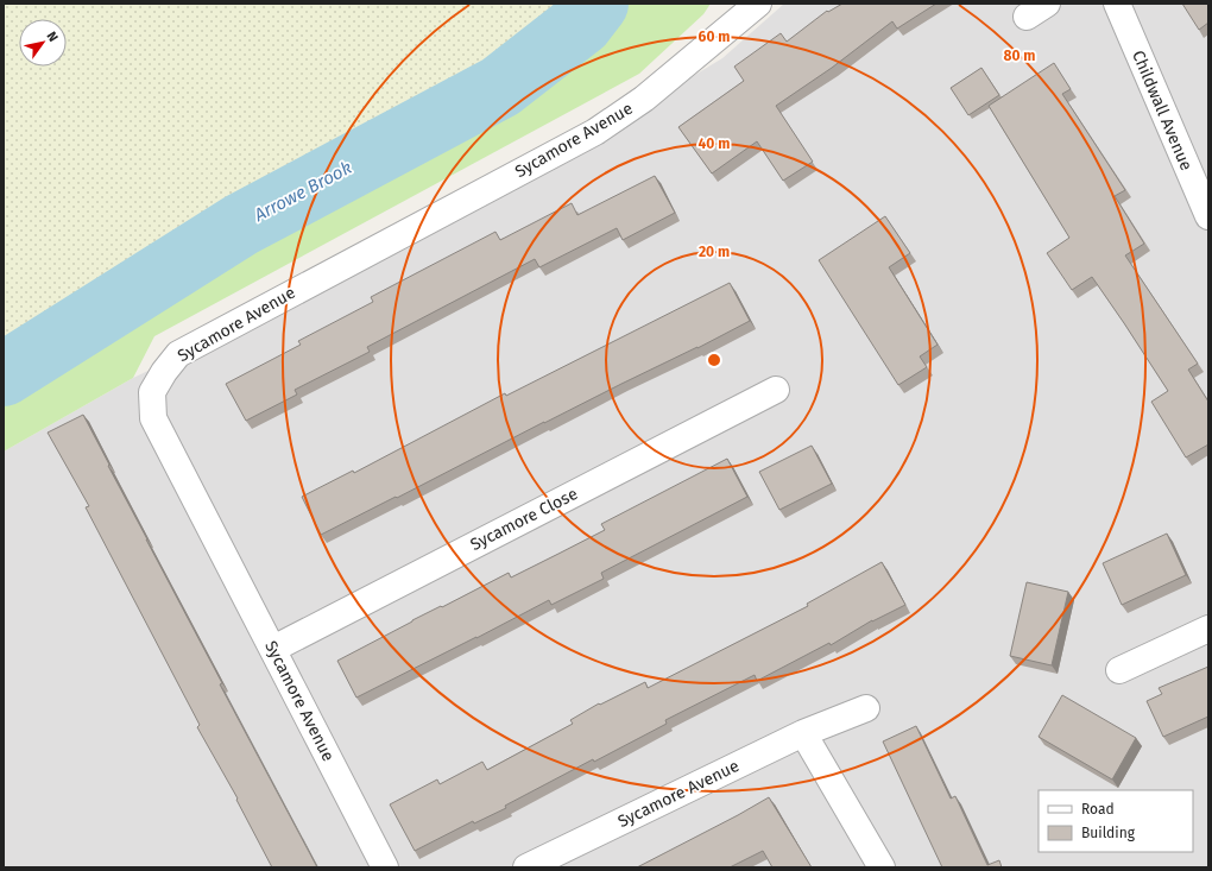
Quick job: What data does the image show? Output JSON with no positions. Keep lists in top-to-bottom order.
{
  "streets": {
    "street": ["Childwall Avenue", "Sycamore Avenue", "Sycamore Close"]
  },
  "crossings": [
    ["Sycamore Avenue", "Sycamore Close"]
  ],
  "water": ["Arrowe Brook"],
  "legend": ["Road", "Building"],
  "north": "top right",
  "rings": [
    "60 m",
    "80 m",
    "40 m",
    "20 m"
  ]
}
